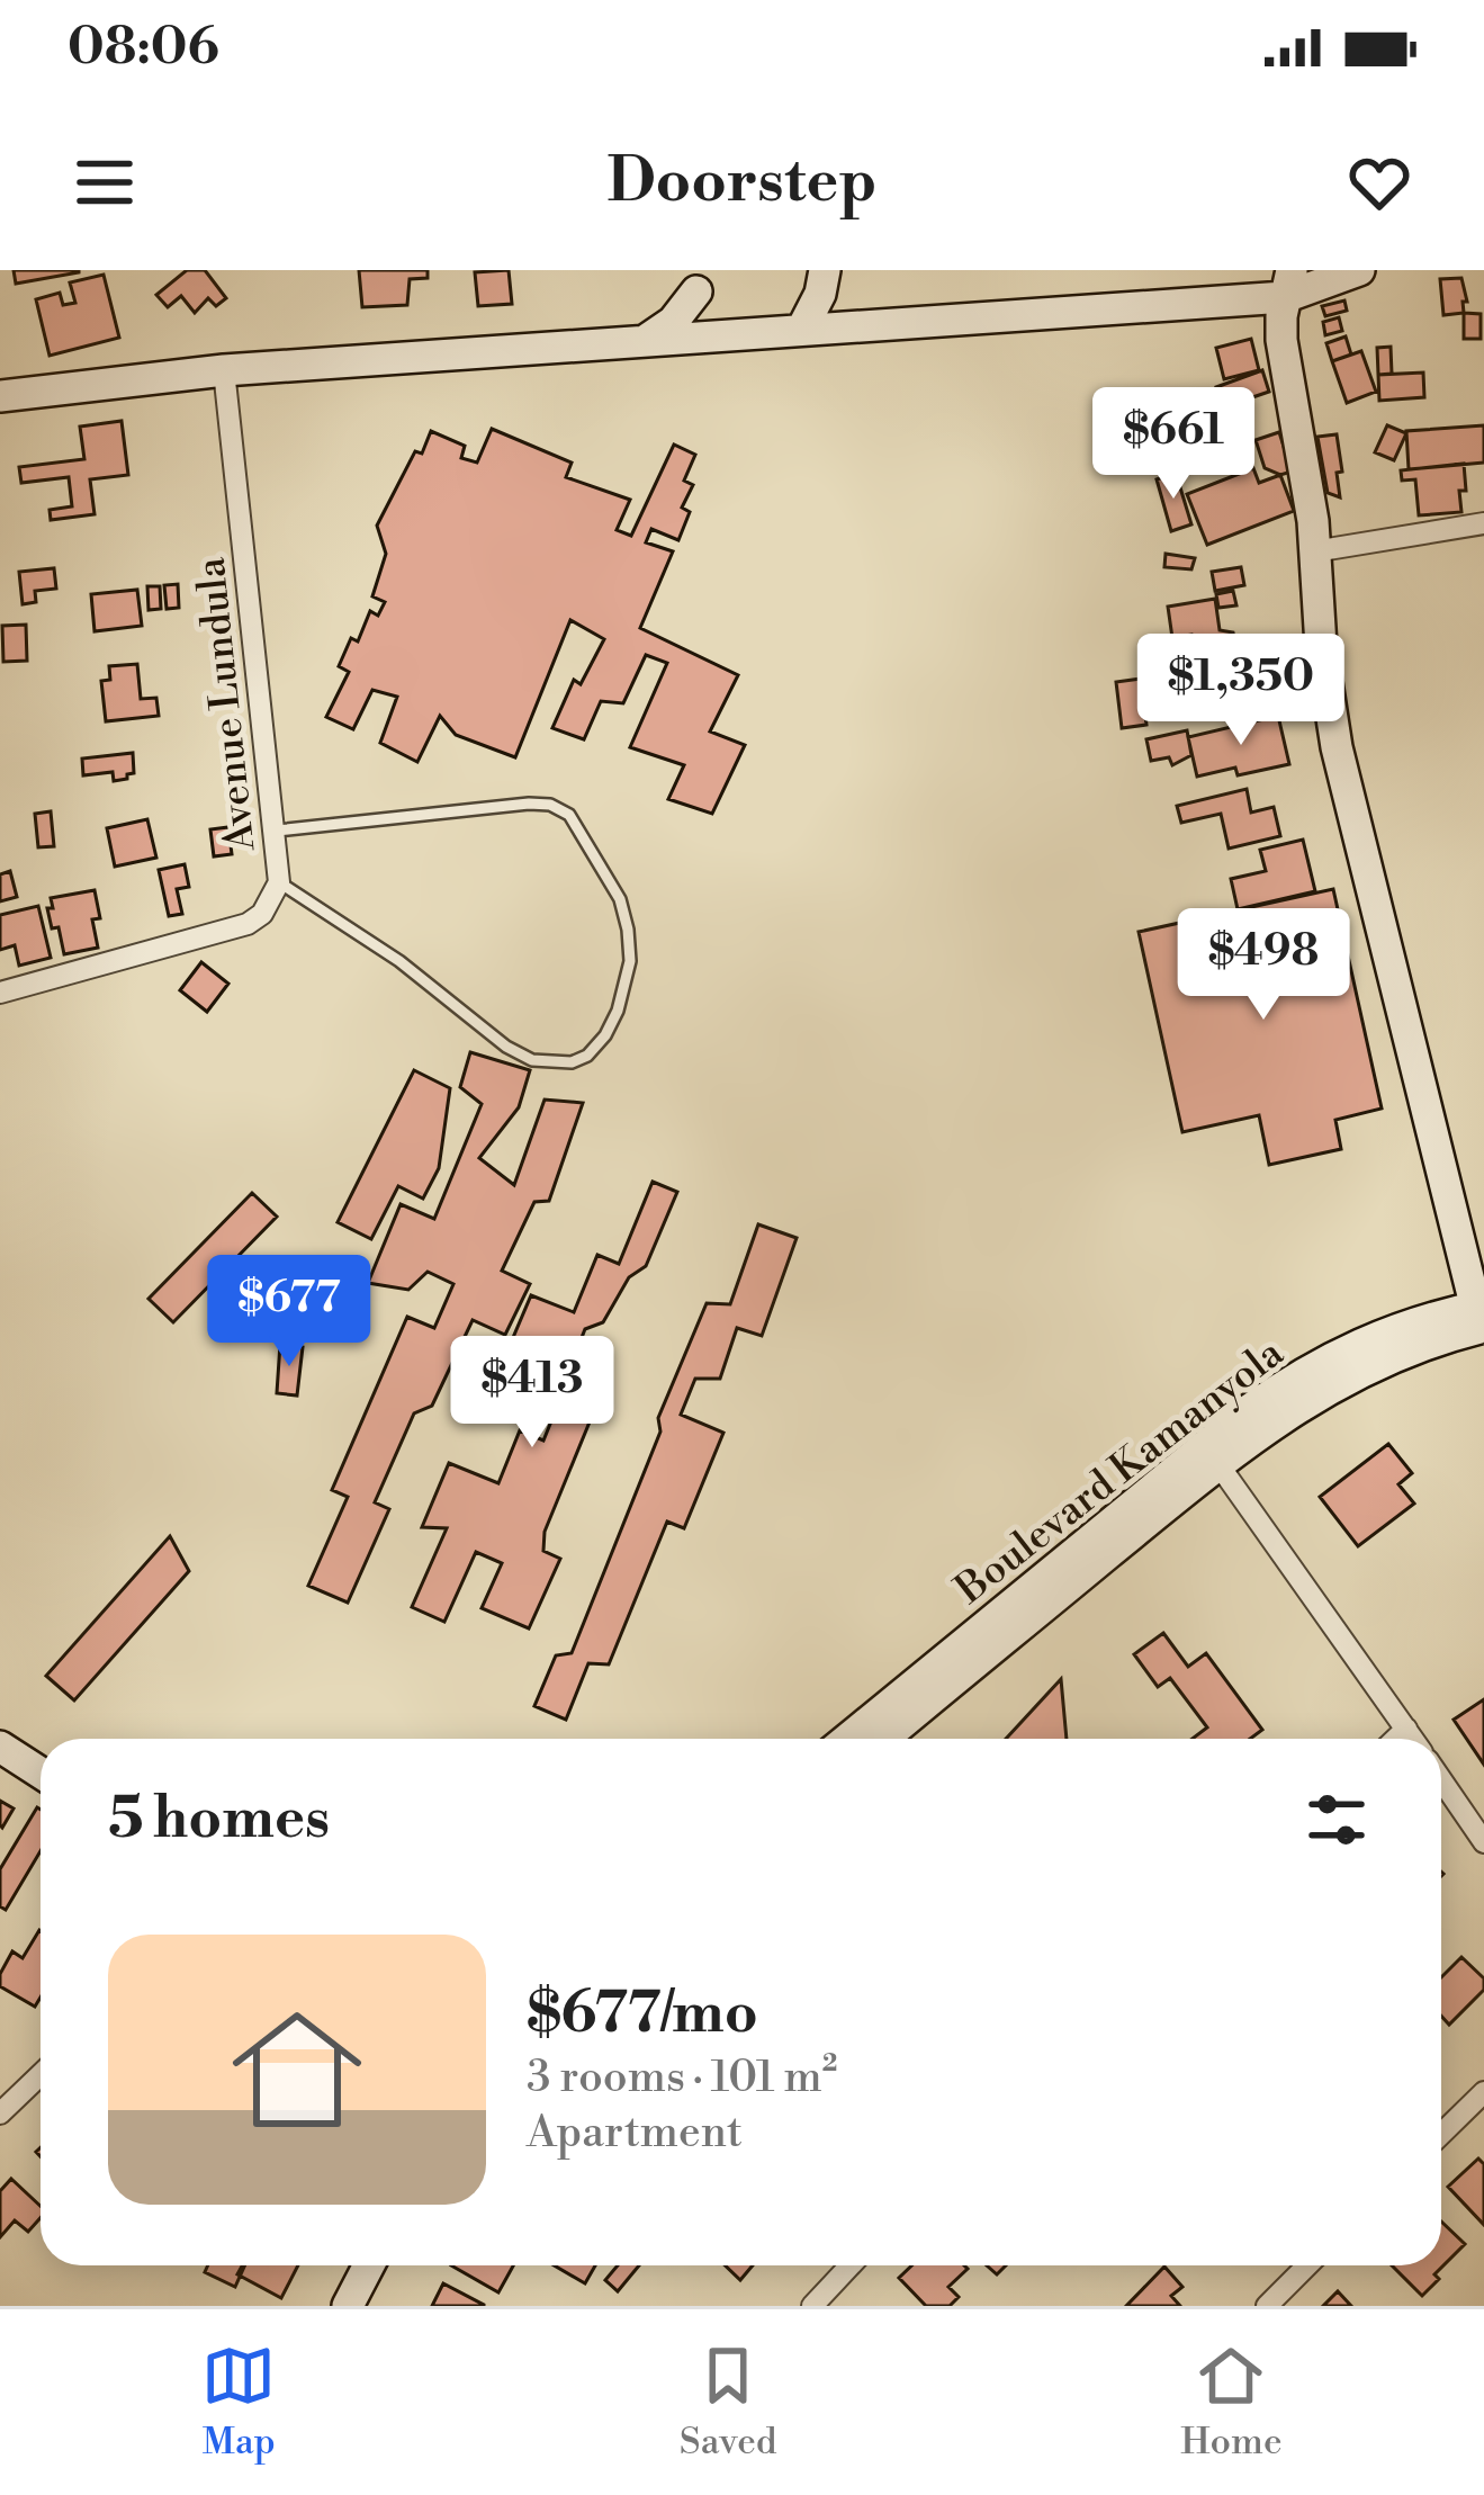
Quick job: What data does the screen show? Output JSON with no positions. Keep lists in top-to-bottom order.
{
  "streets": {
    "street": ["Avenue Lundula", "Boulevard Kamanyola"]
  },
  "page": {
    "status": "08:06",
    "header": "Doorstep",
    "price": [
      "$661",
      "$1,350",
      "$498",
      "$677",
      "$413"
    ],
    "heading": "5 homes",
    "list": [
      {
        "name": "$677/mo",
        "note": "3 rooms · 101 m² · Apartment"
      }
    ],
    "tabs": ["Map", "Saved", "Home"]
  }
}
